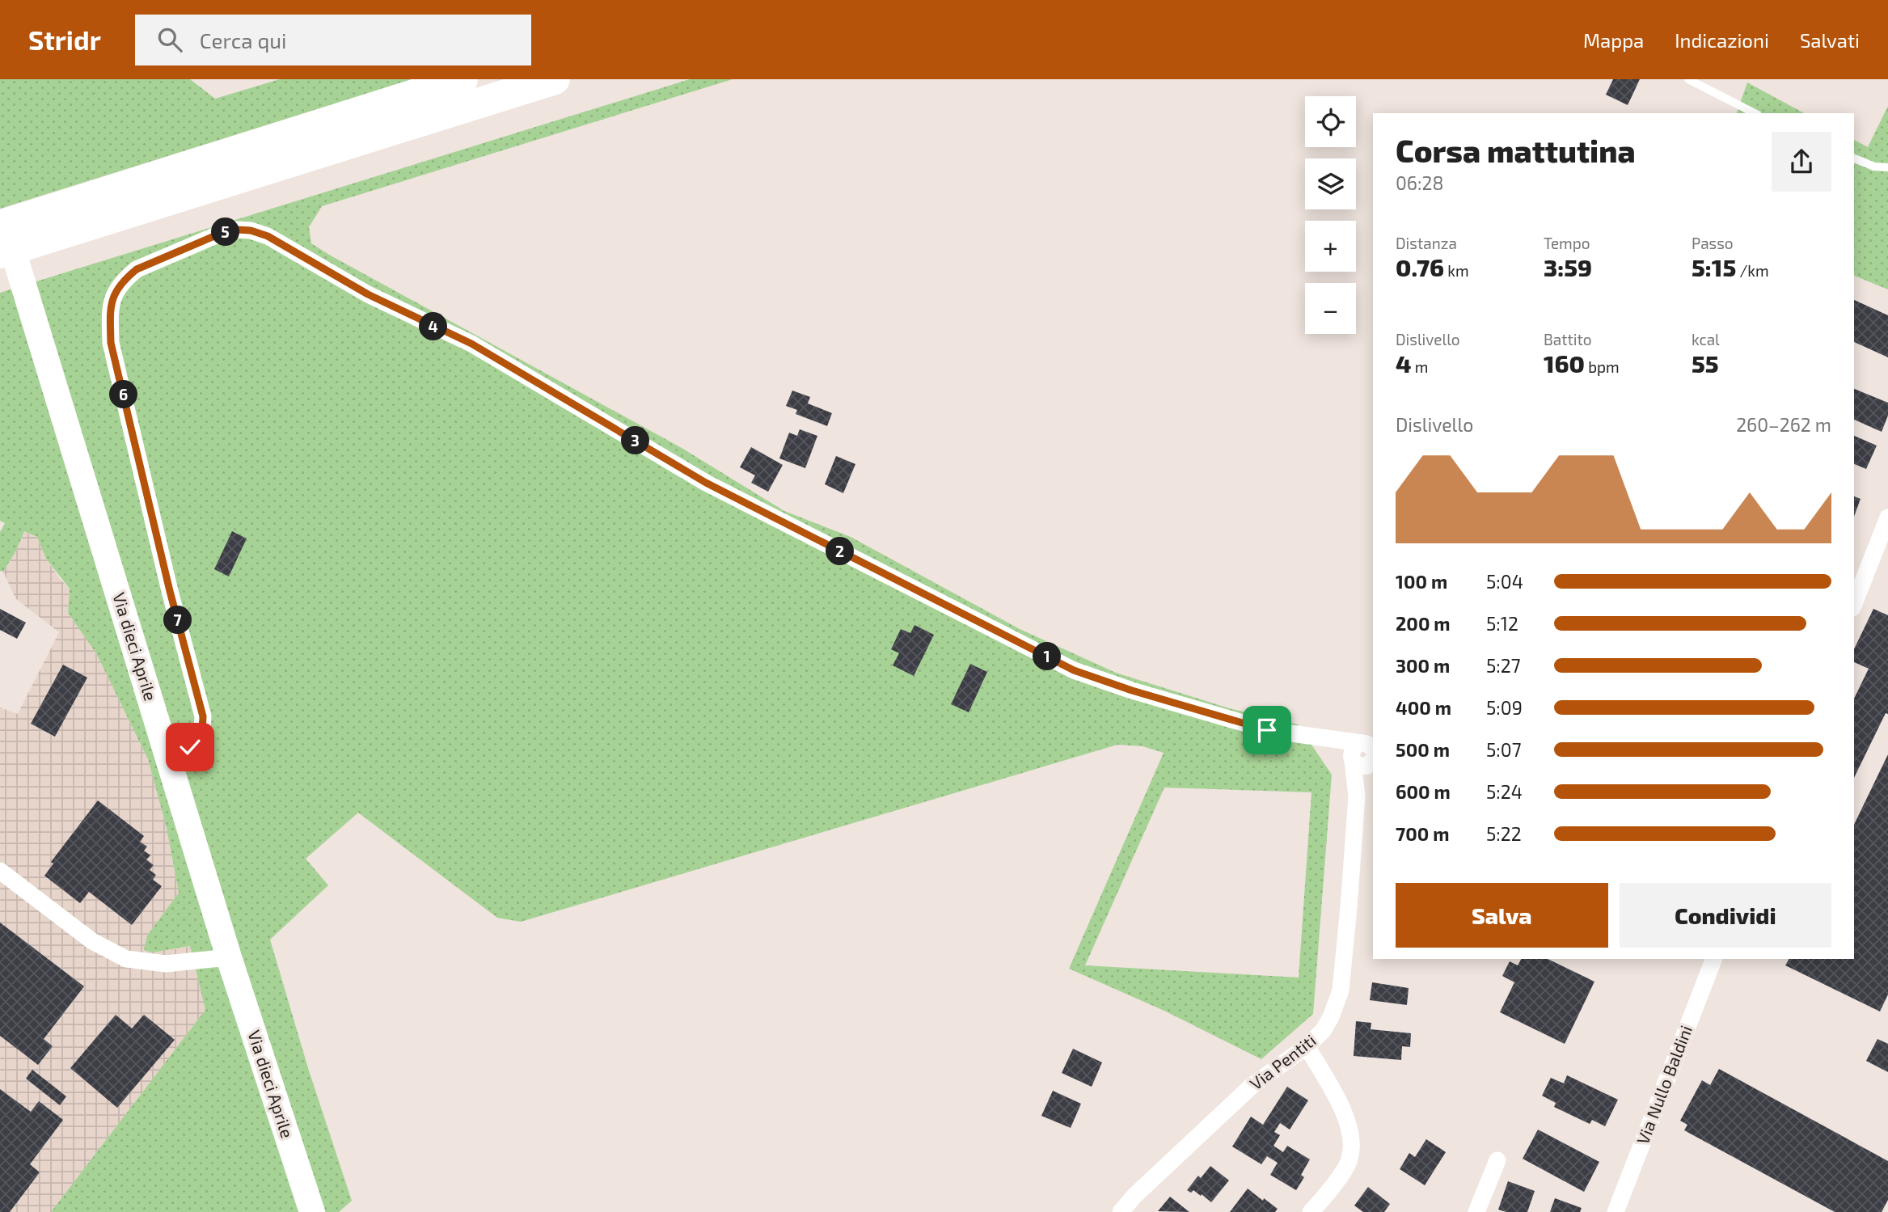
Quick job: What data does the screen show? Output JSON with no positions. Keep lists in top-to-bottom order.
{
  "streets": {
    "main road": ["Via dieci Aprile"],
    "street": ["Via Pentiti", "Via Nullo Baldini"]
  },
  "page": {
    "header": "Stridr",
    "search": "Cerca qui",
    "nav": ["Mappa", "Indicazioni", "Salvati"],
    "map_buttons": ["+", "−"],
    "heading": ["Corsa mattutina", "06:28"],
    "stats": [
      ["Distanza", "0.76 km"],
      ["Tempo", "3:59"],
      ["Passo", "5:15 /km"],
      ["Dislivello", "4 m"],
      ["Battito", "160 bpm"],
      ["kcal", "55"]
    ],
    "pins": [
      "5",
      "4",
      "6",
      "3",
      "2",
      "7",
      "1"
    ],
    "chart": ["Dislivello", "260–262 m"],
    "list": [
      {
        "name": "100 m",
        "note": "5:04"
      },
      {
        "name": "200 m",
        "note": "5:12"
      },
      {
        "name": "300 m",
        "note": "5:27"
      },
      {
        "name": "400 m",
        "note": "5:09"
      },
      {
        "name": "500 m",
        "note": "5:07"
      },
      {
        "name": "600 m",
        "note": "5:24"
      },
      {
        "name": "700 m",
        "note": "5:22"
      }
    ],
    "buttons": ["Salva", "Condividi"]
  }
}
